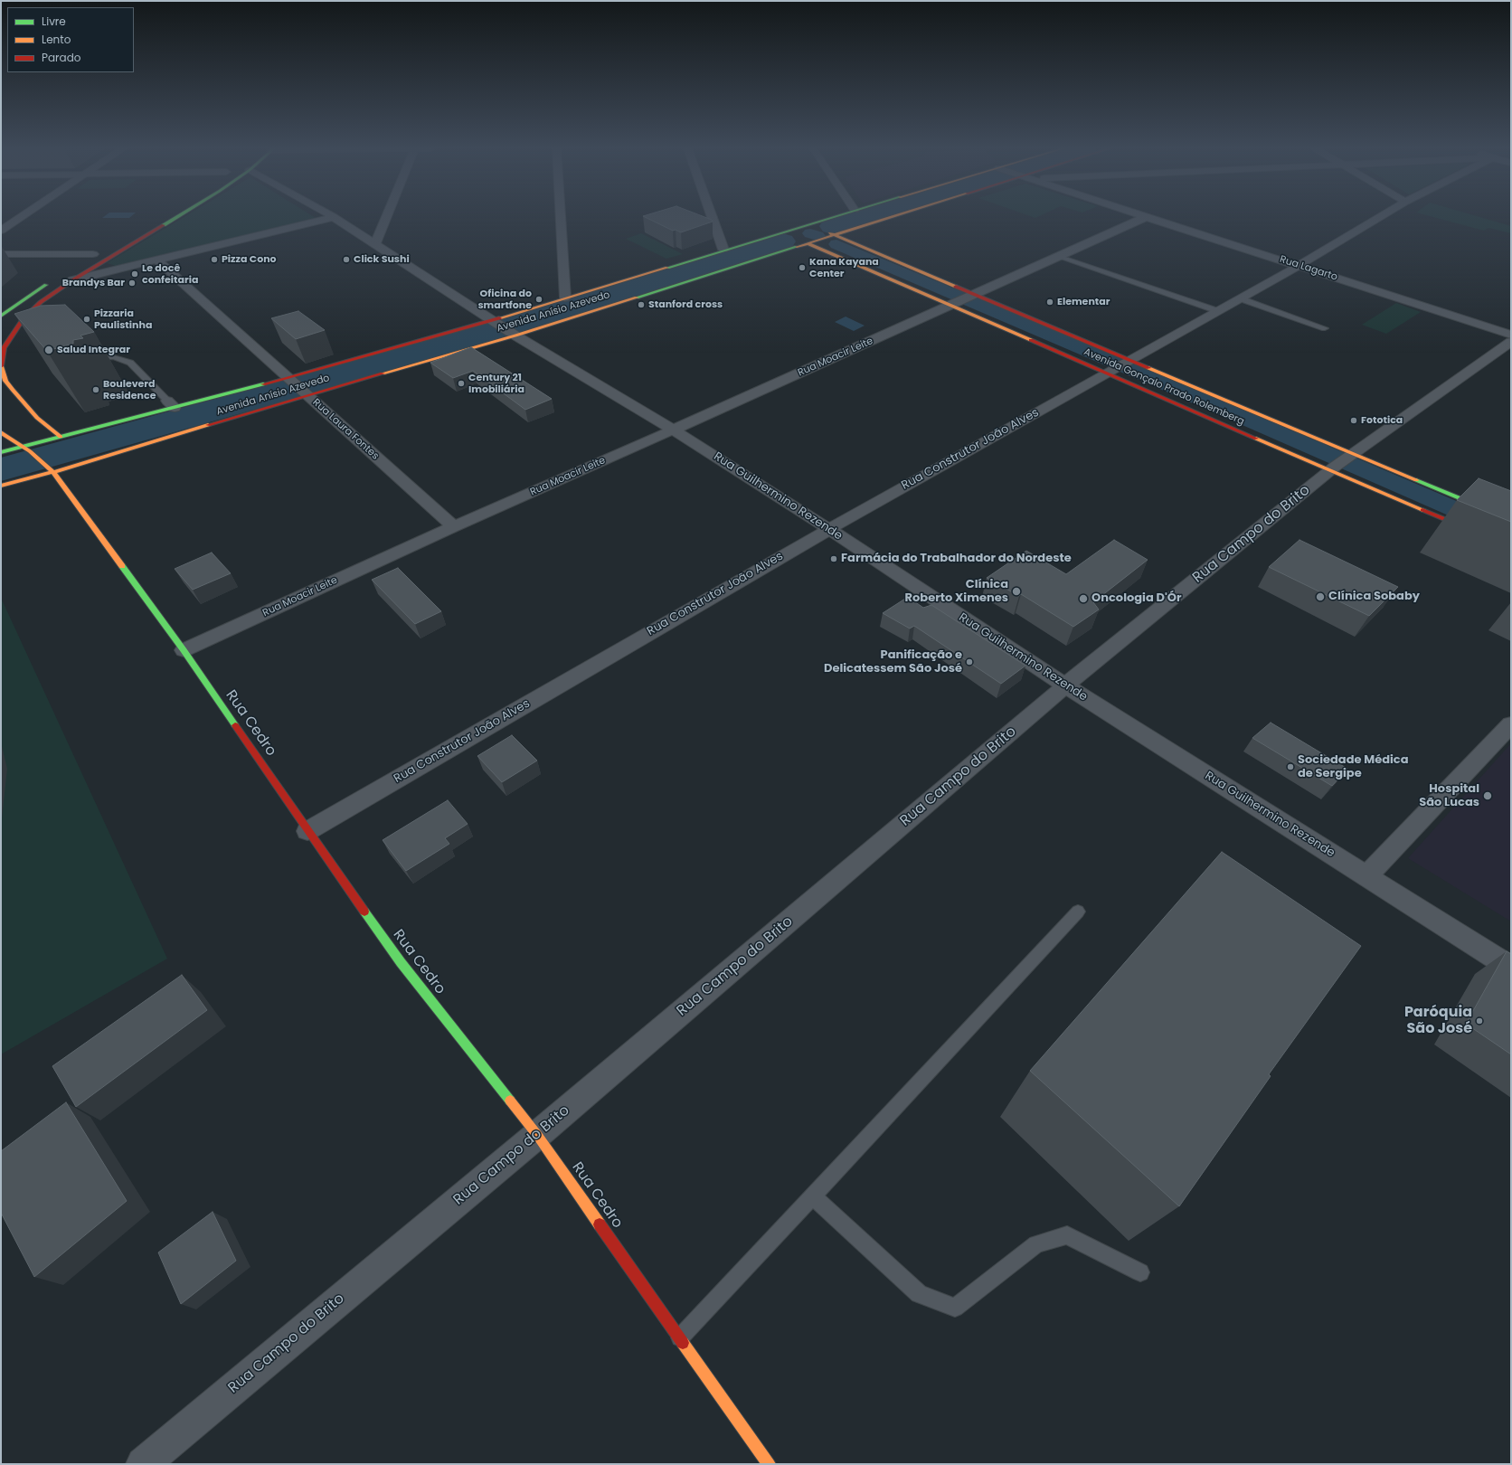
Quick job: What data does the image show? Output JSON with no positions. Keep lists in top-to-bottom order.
{
  "streets": {
    "street": [
      "Rua Lagarto",
      "Avenida Anísio Azevedo",
      "Rua Moacir Leite",
      "Avenida Gonçalo Prado Rolemberg",
      "Rua Laura Fontes",
      "Rua Construtor João Alves",
      "Rua Guilhermino Rezende",
      "Rua Campo do Brito",
      "Rua Cedro"
    ]
  },
  "crossings": [
    ["Rua Lagarto", "Rua Construtor João Alves"],
    ["Avenida Anísio Azevedo", "Avenida Gonçalo Prado Rolemberg"],
    ["Avenida Anísio Azevedo", "Rua Laura Fontes"],
    ["Avenida Anísio Azevedo", "Rua Guilhermino Rezende"],
    ["Avenida Anísio Azevedo", "Rua Cedro"],
    ["Rua Moacir Leite", "Avenida Gonçalo Prado Rolemberg"],
    ["Rua Moacir Leite", "Rua Laura Fontes"],
    ["Rua Moacir Leite", "Rua Guilhermino Rezende"],
    ["Rua Moacir Leite", "Rua Cedro"],
    ["Avenida Gonçalo Prado Rolemberg", "Rua Construtor João Alves"],
    ["Avenida Gonçalo Prado Rolemberg", "Rua Campo do Brito"],
    ["Rua Construtor João Alves", "Rua Guilhermino Rezende"],
    ["Rua Construtor João Alves", "Rua Cedro"],
    ["Rua Guilhermino Rezende", "Rua Campo do Brito"],
    ["Rua Campo do Brito", "Rua Cedro"]
  ],
  "places": [
    "Pizza Cono",
    "Click Sushi",
    "Kana Kayana Center",
    "Le docê confeitaria",
    "Brandys Bar",
    "Oficina do smartfone",
    "Elementar",
    "Stanford cross",
    "Pizzaria Paulistinha",
    "Salud Integrar",
    "Century 21 Imobiliária",
    "Bouleverd Residence",
    "Fototica",
    "Farmácia do Trabalhador do Nordeste",
    "Clínica Roberto Ximenes",
    "Clínica Sobaby",
    "Oncologia D'Ór",
    "Panificação e Delicatessem São José",
    "Sociedade Médica de Sergipe",
    "Hospital São Lucas",
    "Paróquia São José"
  ],
  "legend": ["Livre", "Lento", "Parado"]
}
